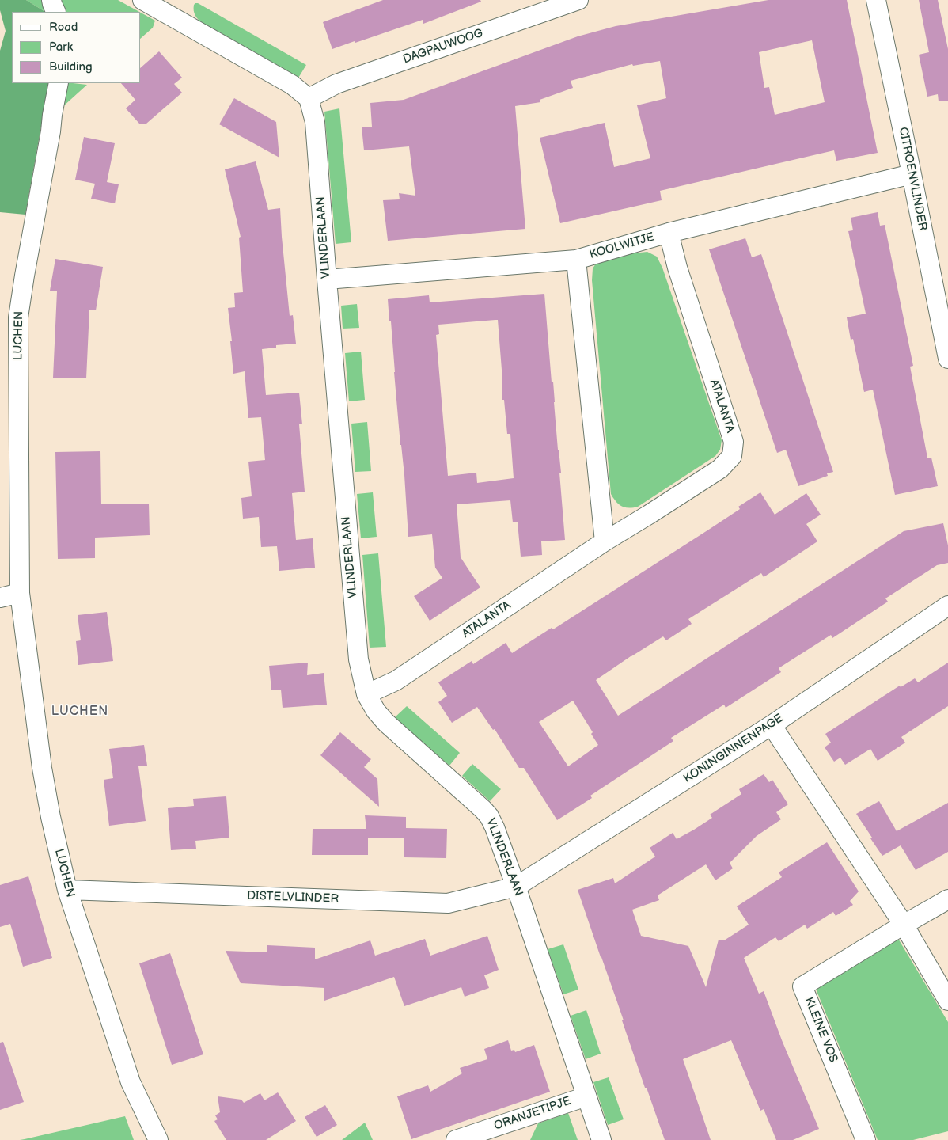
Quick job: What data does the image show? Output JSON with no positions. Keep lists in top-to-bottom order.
{
  "streets": {
    "street": [
      "DAGPAUWOOG",
      "CITROENVLINDER",
      "VLINDERLAAN",
      "KOOLWITJE",
      "LUCHEN",
      "ATALANTA",
      "KONINGINNENPAGE",
      "DISTELVLINDER",
      "KLEINE VOS",
      "ORANJETIPJE"
    ]
  },
  "crossings": [
    ["DAGPAUWOOG", "VLINDERLAAN"],
    ["CITROENVLINDER", "KOOLWITJE"],
    ["VLINDERLAAN", "KOOLWITJE"],
    ["VLINDERLAAN", "ATALANTA"],
    ["VLINDERLAAN", "KONINGINNENPAGE"],
    ["VLINDERLAAN", "DISTELVLINDER"],
    ["VLINDERLAAN", "ORANJETIPJE"],
    ["KOOLWITJE", "ATALANTA"],
    ["LUCHEN", "DISTELVLINDER"],
    ["KONINGINNENPAGE", "DISTELVLINDER"]
  ],
  "districts": ["LUCHEN"],
  "legend": ["Road", "Park", "Building"]
}
